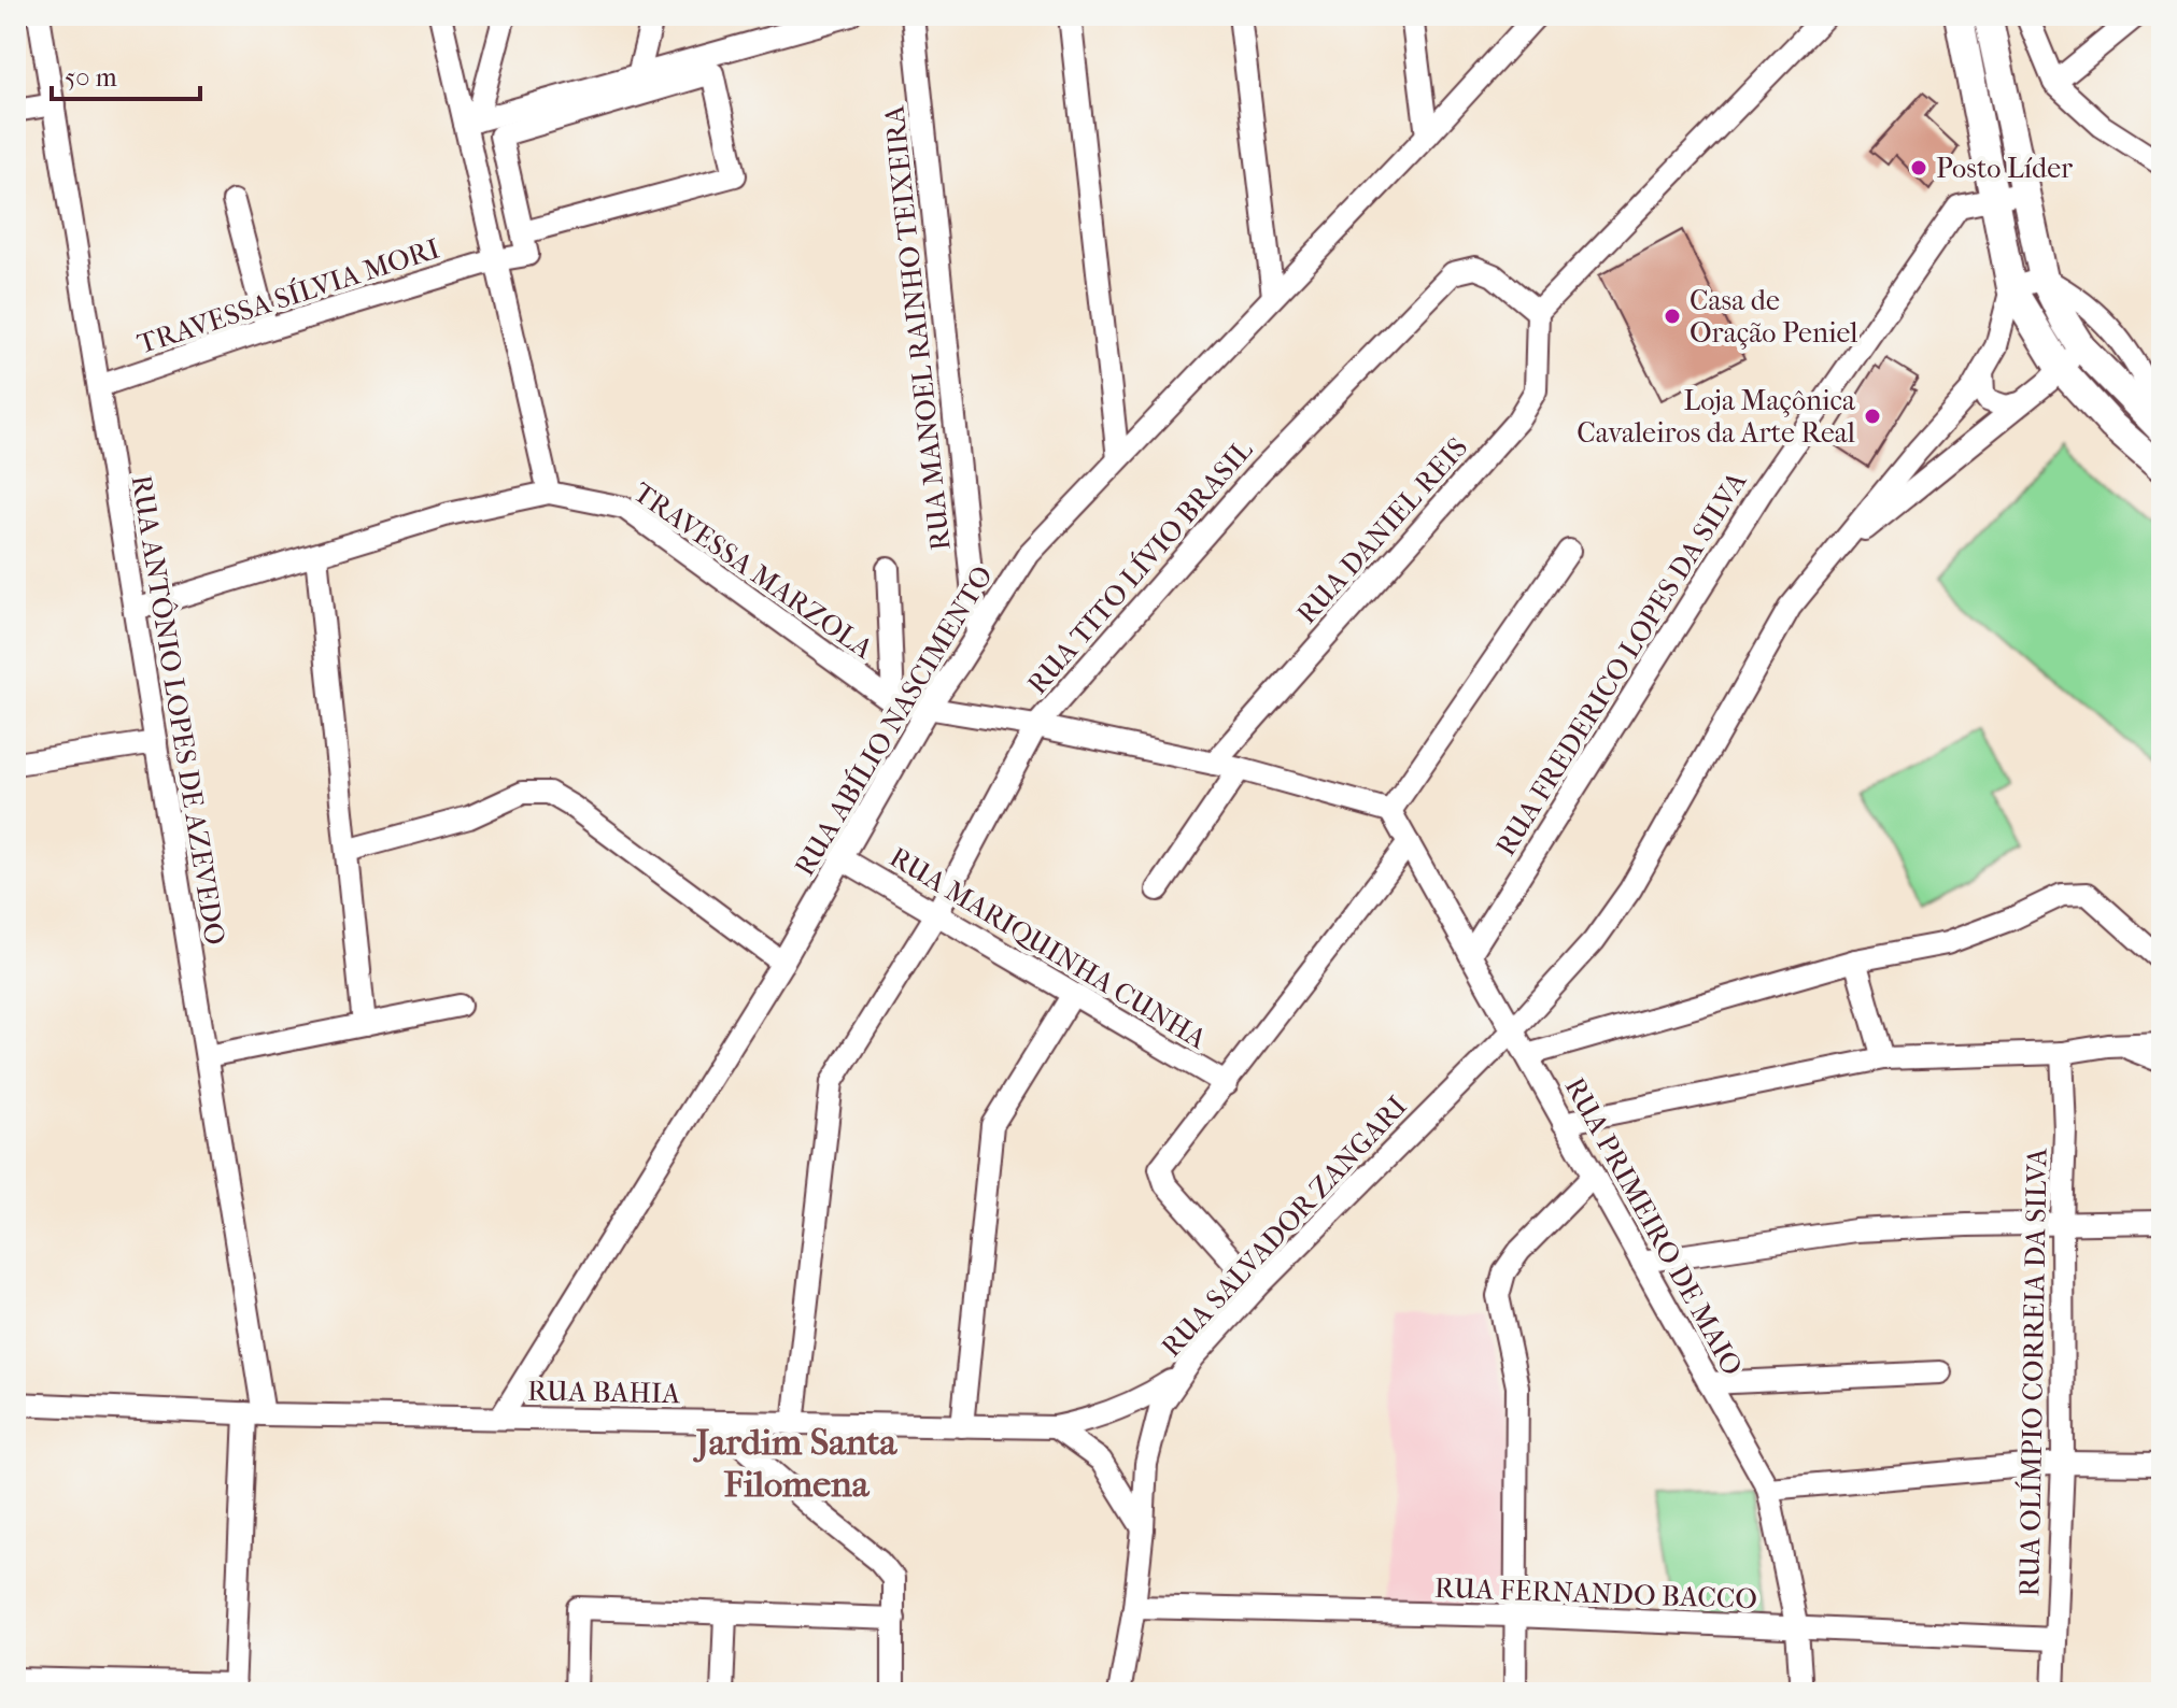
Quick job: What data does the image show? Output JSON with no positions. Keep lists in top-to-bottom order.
{
  "streets": {
    "street": [
      "TRAVESSA SÍLVIA MORI",
      "RUA MANOEL RAINHO TEIXEIRA",
      "RUA DANIEL REIS",
      "RUA TITO LÍVIO BRASIL",
      "TRAVESSA MARZOLA",
      "RUA FREDERICO LOPES DA SILVA",
      "RUA ANTÔNIO LOPES DE AZEVEDO",
      "RUA ABÍLIO NASCIMENTO",
      "RUA MARIQUINHA CUNHA",
      "RUA SALVADOR ZANGARI",
      "RUA PRIMEIRO DE MAIO",
      "RUA OLÍMPIO CORREIA DA SILVA",
      "RUA BAHIA",
      "RUA FERNANDO BACCO"
    ]
  },
  "crossings": [
    ["TRAVESSA SÍLVIA MORI", "RUA ANTÔNIO LOPES DE AZEVEDO"],
    ["RUA MANOEL RAINHO TEIXEIRA", "RUA ABÍLIO NASCIMENTO"],
    ["RUA DANIEL REIS", "RUA TITO LÍVIO BRASIL"],
    ["RUA DANIEL REIS", "TRAVESSA MARZOLA"],
    ["RUA TITO LÍVIO BRASIL", "TRAVESSA MARZOLA"],
    ["RUA TITO LÍVIO BRASIL", "RUA MARIQUINHA CUNHA"],
    ["RUA TITO LÍVIO BRASIL", "RUA BAHIA"],
    ["TRAVESSA MARZOLA", "RUA ANTÔNIO LOPES DE AZEVEDO"],
    ["TRAVESSA MARZOLA", "RUA ABÍLIO NASCIMENTO"],
    ["TRAVESSA MARZOLA", "RUA PRIMEIRO DE MAIO"],
    ["RUA FREDERICO LOPES DA SILVA", "RUA PRIMEIRO DE MAIO"],
    ["RUA ANTÔNIO LOPES DE AZEVEDO", "RUA BAHIA"],
    ["RUA ABÍLIO NASCIMENTO", "RUA MARIQUINHA CUNHA"],
    ["RUA ABÍLIO NASCIMENTO", "RUA BAHIA"],
    ["RUA SALVADOR ZANGARI", "RUA PRIMEIRO DE MAIO"],
    ["RUA SALVADOR ZANGARI", "RUA BAHIA"],
    ["RUA SALVADOR ZANGARI", "RUA FERNANDO BACCO"],
    ["RUA PRIMEIRO DE MAIO", "RUA FERNANDO BACCO"],
    ["RUA OLÍMPIO CORREIA DA SILVA", "RUA FERNANDO BACCO"]
  ],
  "districts": ["Jardim Santa Filomena"],
  "places": ["Posto Líder", "Casa de Oração Peniel", "Loja Maçônica Cavaleiros da Arte Real"],
  "scale_bar": "50 m"
}
